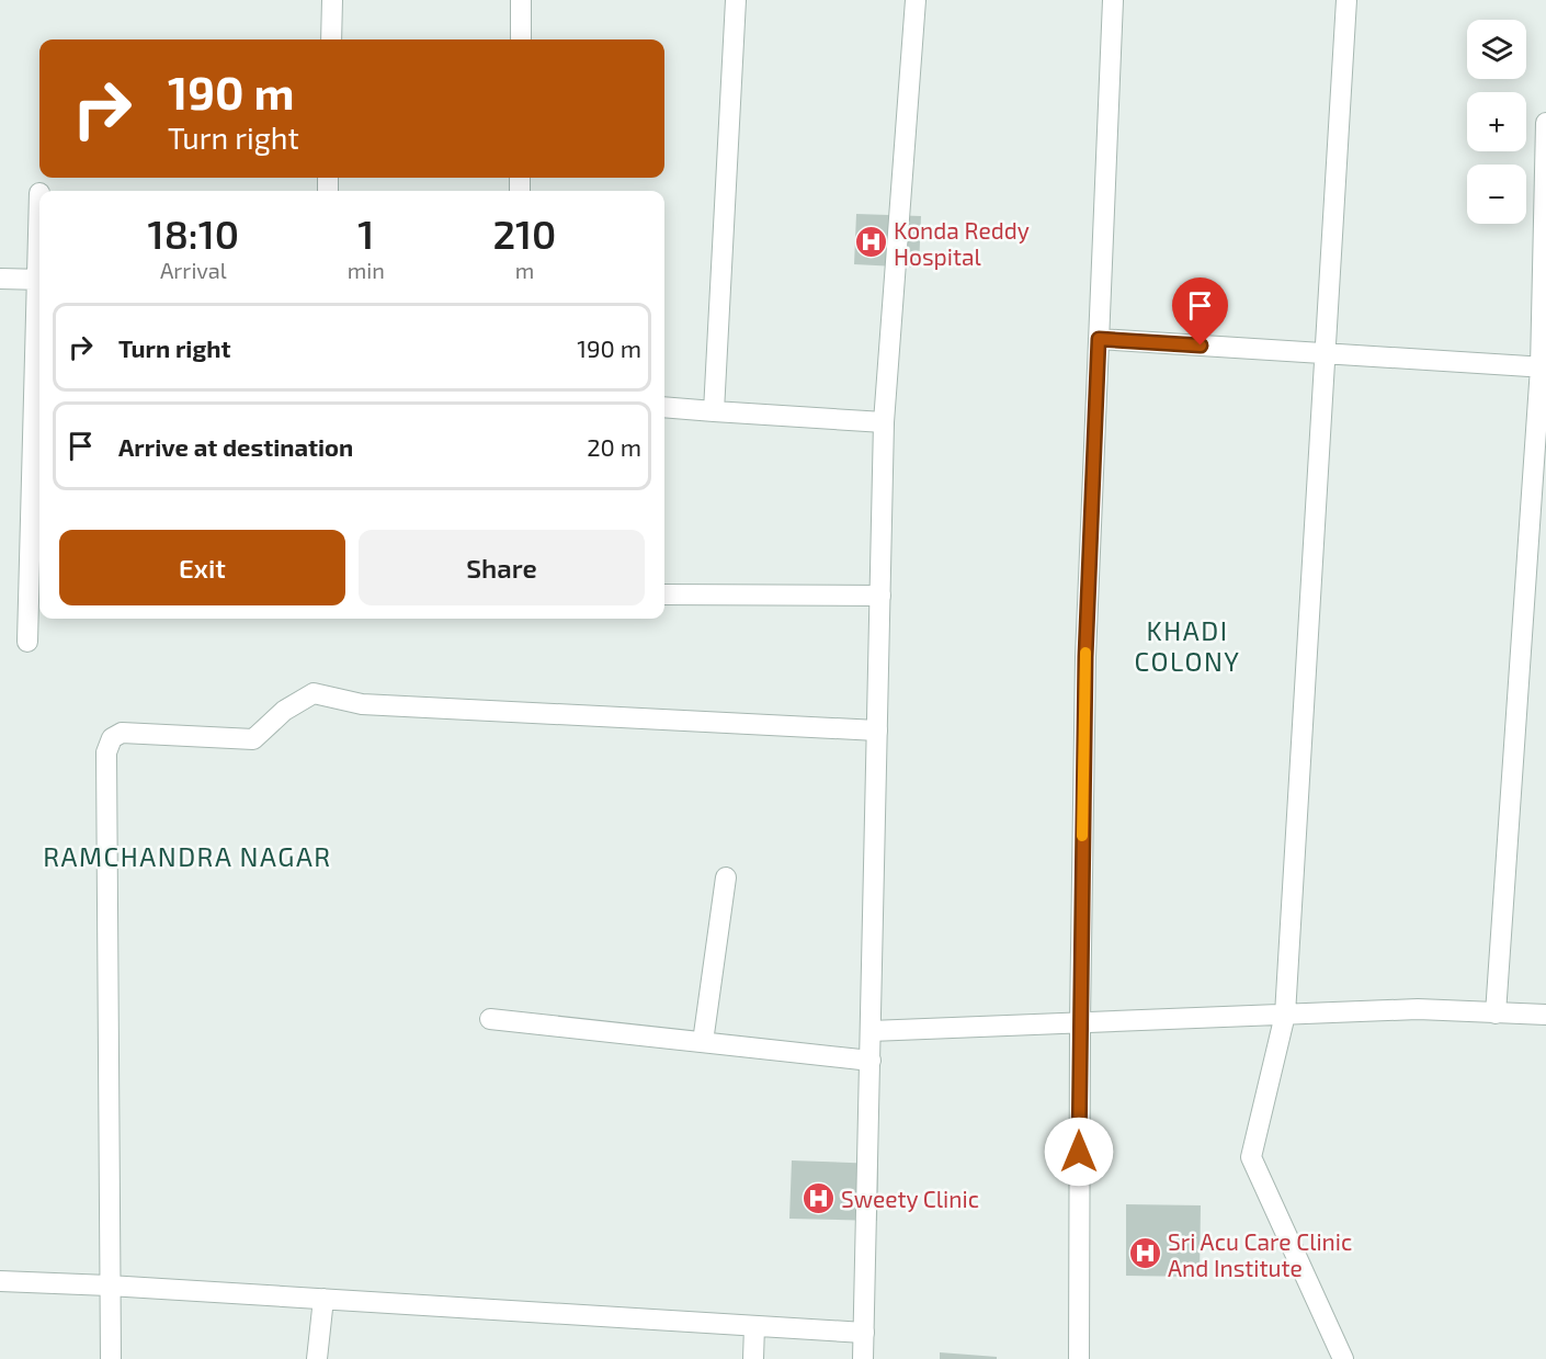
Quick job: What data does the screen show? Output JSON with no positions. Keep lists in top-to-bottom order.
{
  "districts": ["KHADI COLONY", "RAMCHANDRA NAGAR"],
  "places": {
    "hospital": ["Konda Reddy Hospital", "Sweety Clinic", "Sri Acu Care Clinic And Institute"]
  },
  "page": {
    "map_buttons": ["+", "−"],
    "turn": ["190 m", "Turn right"],
    "eta": [
      "18:10",
      "Arrival",
      "1",
      "min",
      "210",
      "m"
    ],
    "list": [
      {
        "name": "Turn right",
        "value": "190 m"
      },
      {
        "name": "Arrive at destination",
        "value": "20 m"
      }
    ],
    "buttons": ["Exit", "Share"]
  }
}
